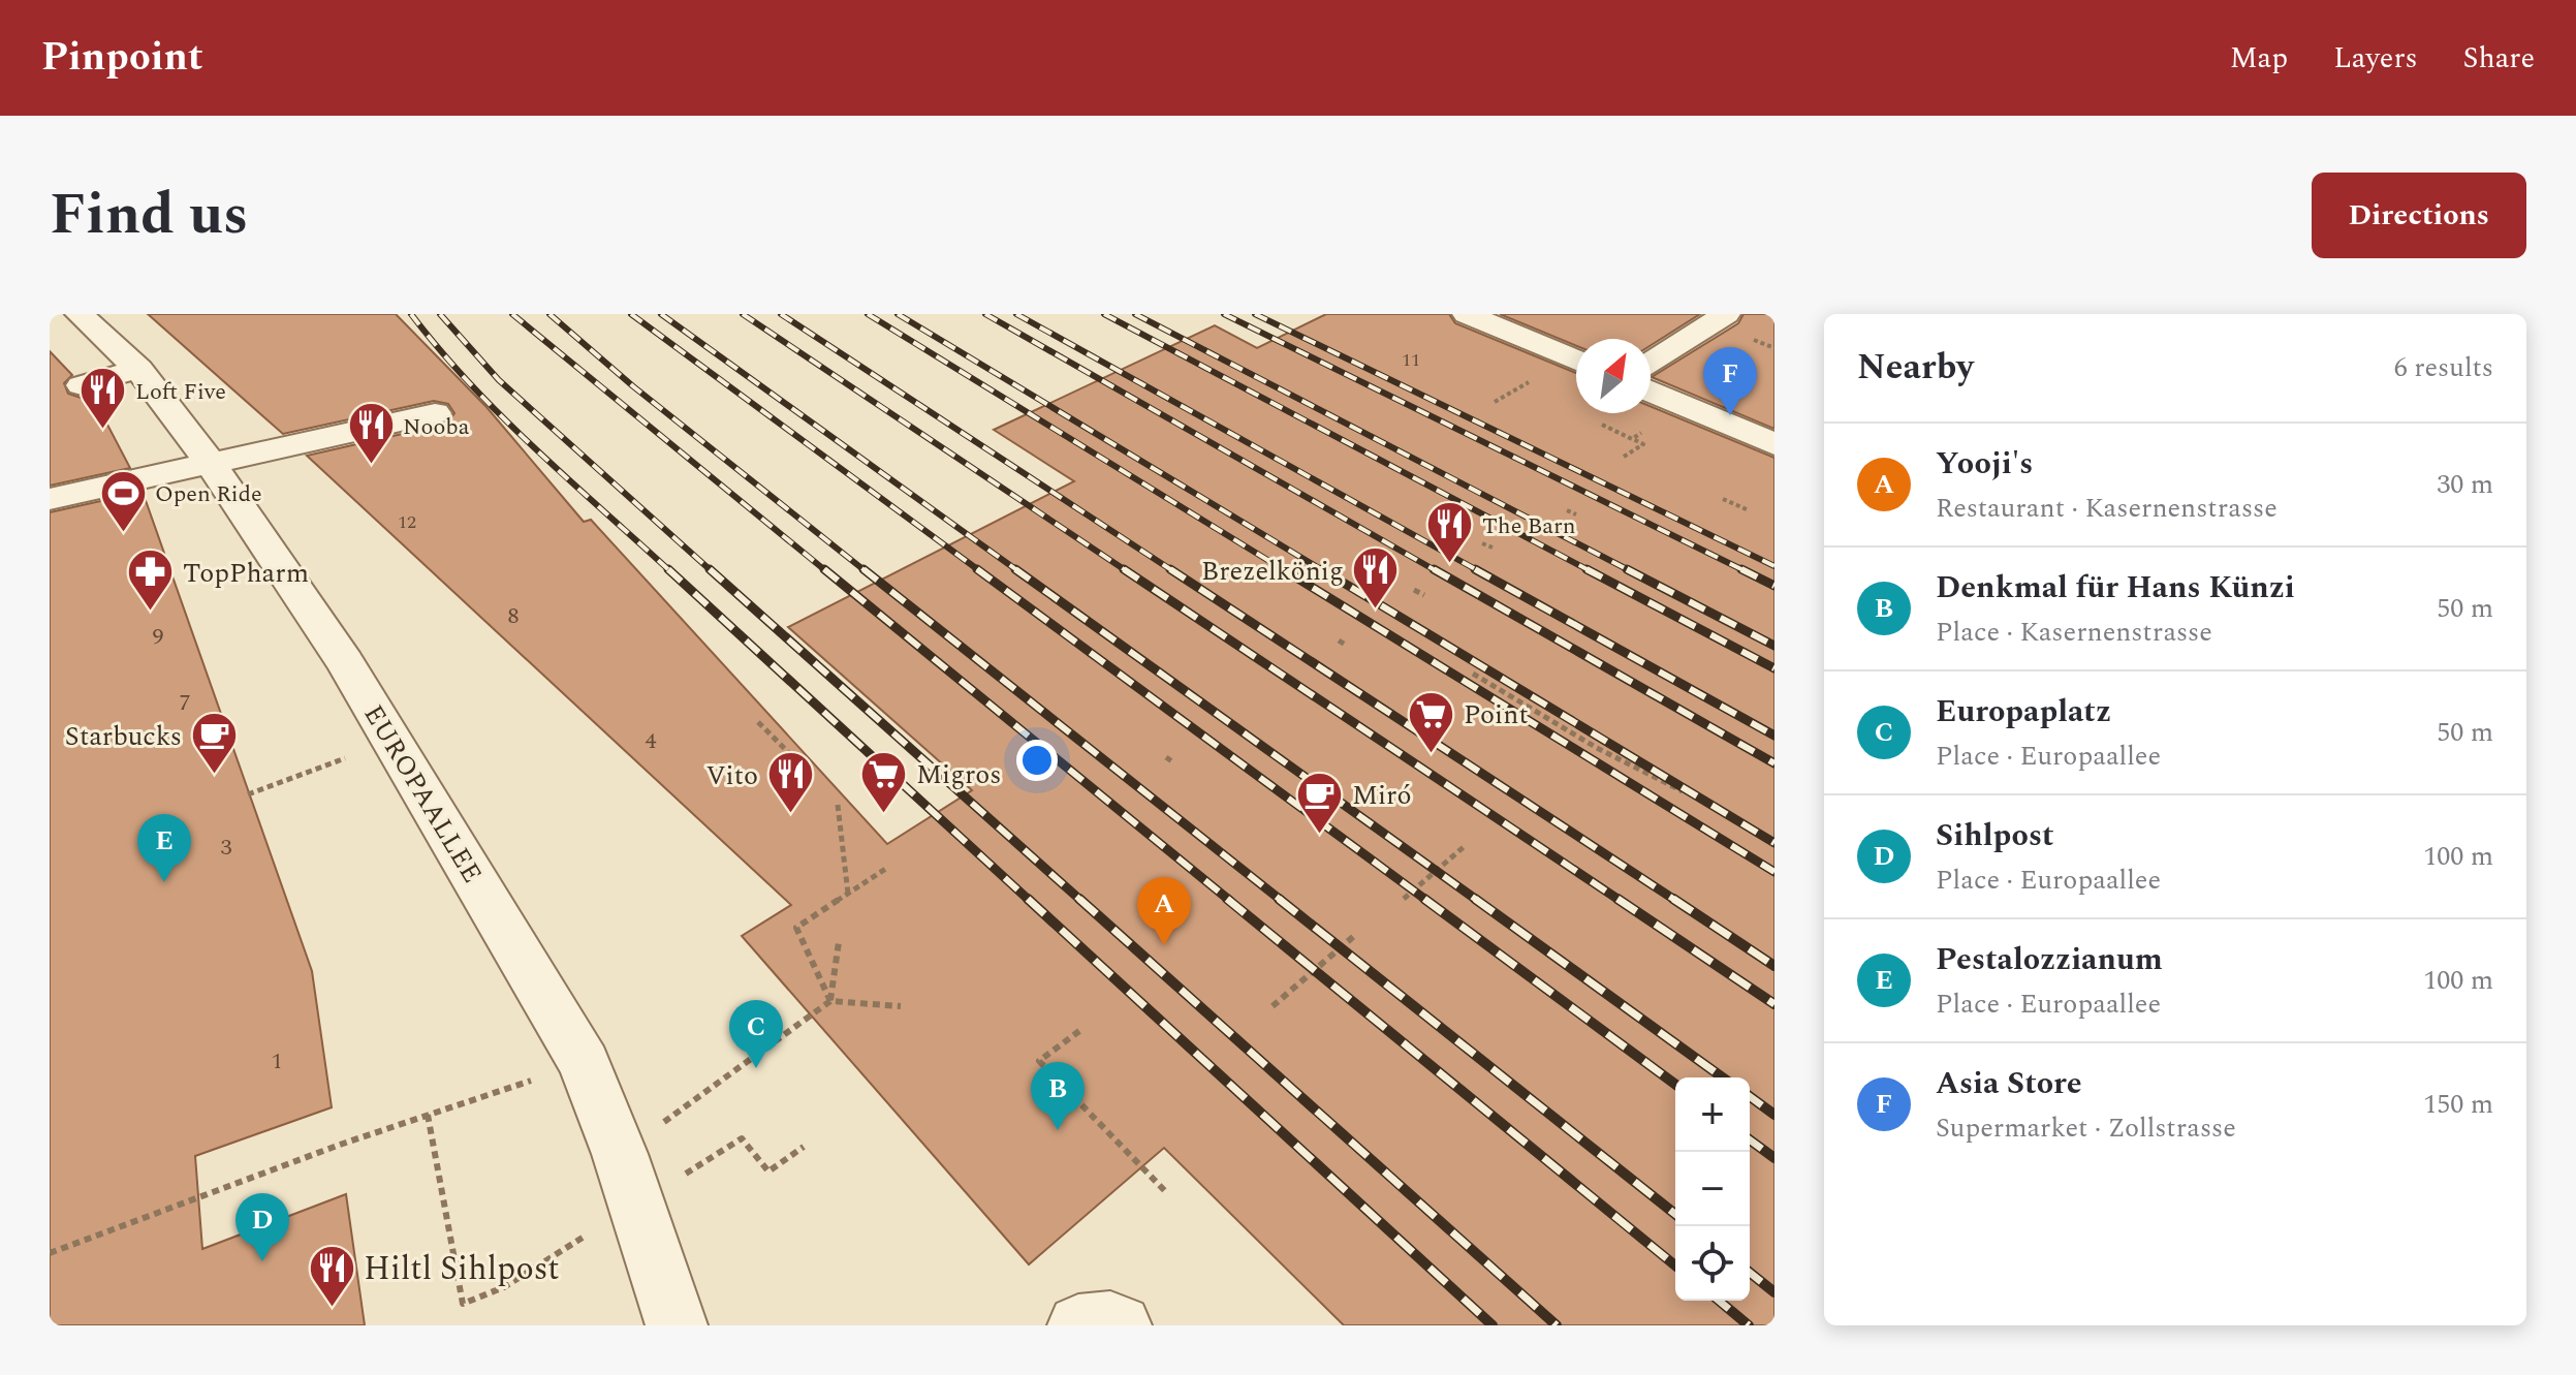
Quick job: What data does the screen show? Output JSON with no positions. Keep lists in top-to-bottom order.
{
  "streets": {
    "street": ["EUROPAALLEE"]
  },
  "places": {
    "restaurant": [
      "Loft Five",
      "Nooba",
      "The Barn",
      "Brezelkönig",
      "Vito",
      "Hiltl Sihlpost"
    ],
    "sports": ["Open Ride"],
    "pharmacy": ["TopPharm"],
    "supermarket": ["Point", "Migros"],
    "cafe": ["Starbucks", "Miró"]
  },
  "house_numbers": [
    "11",
    "12",
    "8",
    "9",
    "7",
    "4",
    "3",
    "1"
  ],
  "north": "top right",
  "page": {
    "header": "Pinpoint",
    "nav": ["Map", "Layers", "Share"],
    "title": "Find us",
    "buttons": "Directions",
    "heading": ["Nearby", "6 results"],
    "pins": [
      "F",
      "E",
      "A",
      "C",
      "B",
      "D"
    ],
    "list": [
      {
        "mark": "A",
        "name": "Yooji's",
        "note": "Restaurant · Kasernenstrasse",
        "value": "30 m"
      },
      {
        "mark": "B",
        "name": "Denkmal für Hans Künzi",
        "note": "Place · Kasernenstrasse",
        "value": "50 m"
      },
      {
        "mark": "C",
        "name": "Europaplatz",
        "note": "Place · Europaallee",
        "value": "50 m"
      },
      {
        "mark": "D",
        "name": "Sihlpost",
        "note": "Place · Europaallee",
        "value": "100 m"
      },
      {
        "mark": "E",
        "name": "Pestalozzianum",
        "note": "Place · Europaallee",
        "value": "100 m"
      },
      {
        "mark": "F",
        "name": "Asia Store",
        "note": "Supermarket · Zollstrasse",
        "value": "150 m"
      }
    ],
    "map_buttons": ["+", "−"]
  }
}
